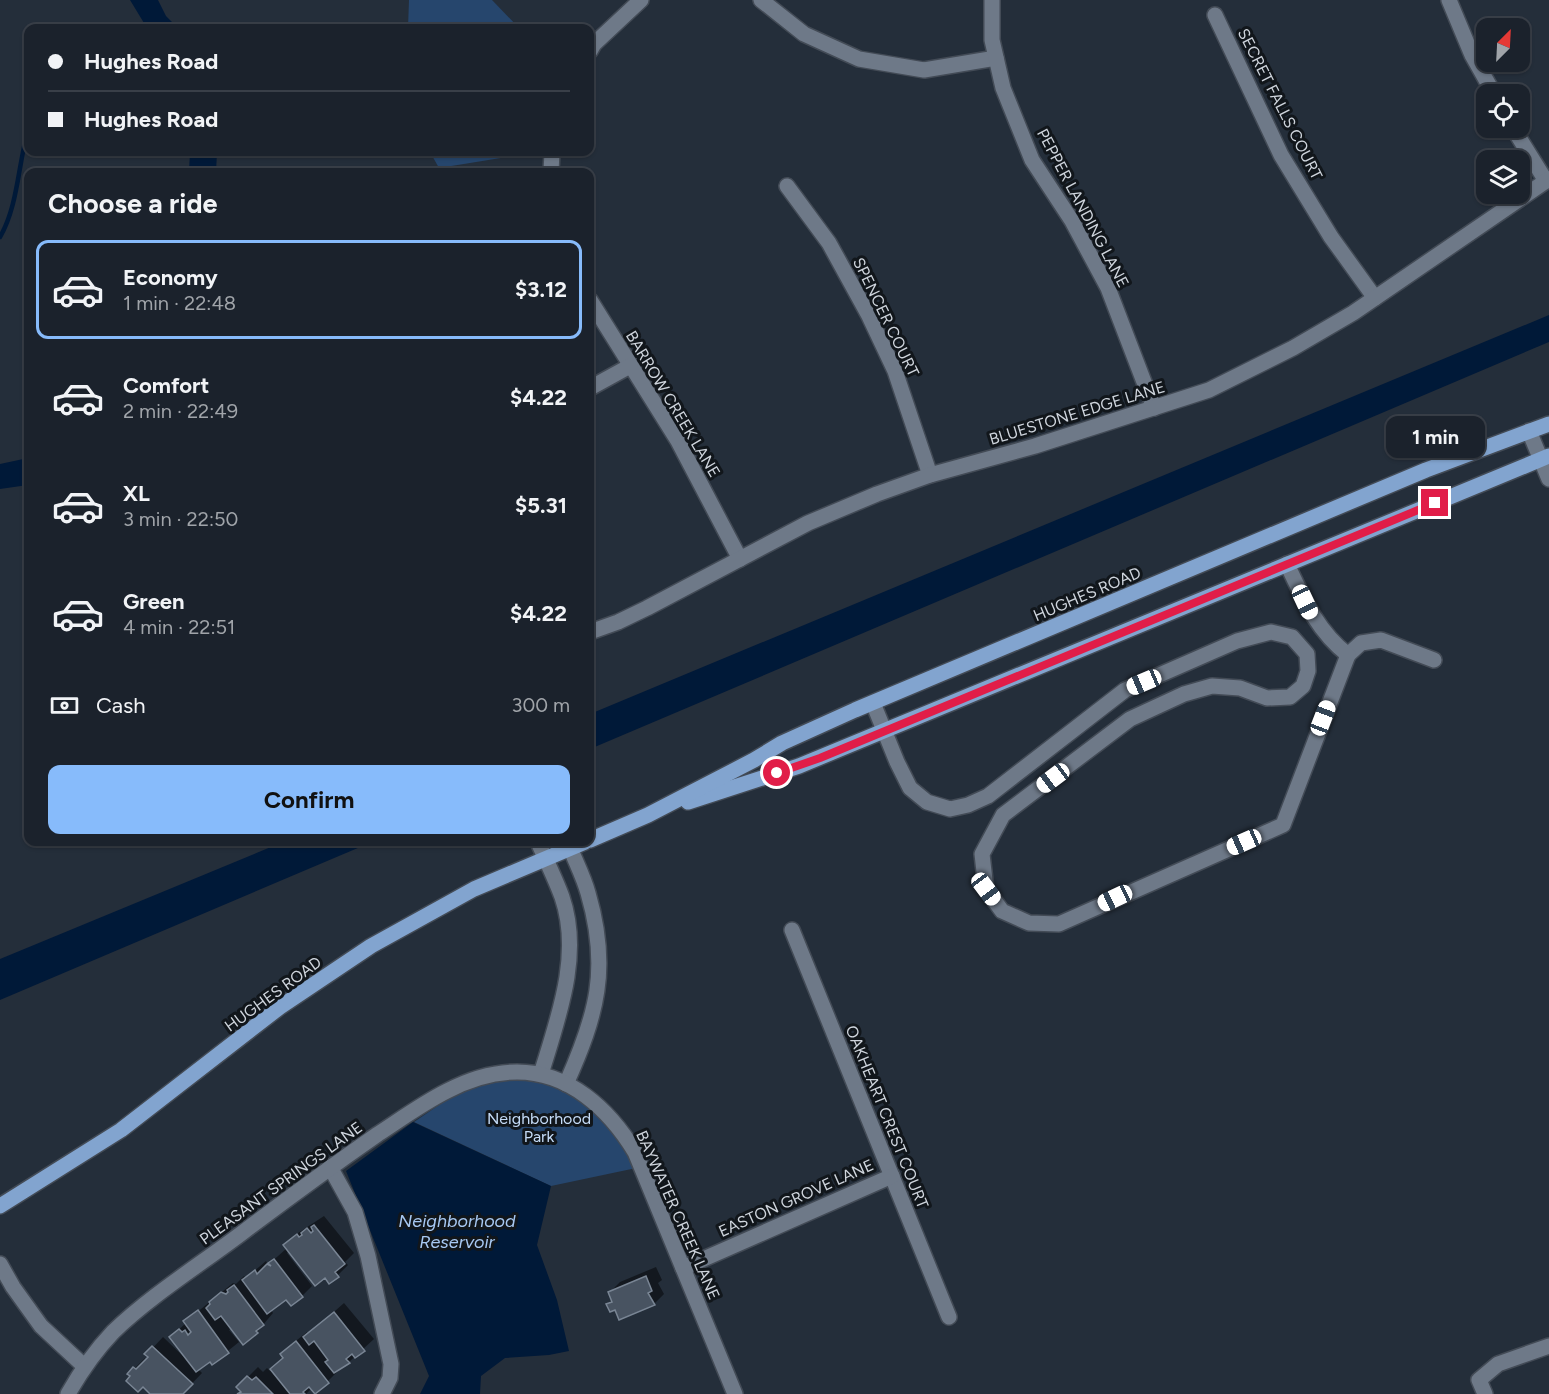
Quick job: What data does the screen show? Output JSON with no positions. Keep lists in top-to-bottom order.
{
  "streets": {
    "main road": ["HUGHES ROAD"],
    "street": [
      "SECRET FALLS COURT",
      "PEPPER LANDING LANE",
      "SPENCER COURT",
      "BARROW CREEK LANE",
      "BLUESTONE EDGE LANE",
      "OAKHEART CREST COURT",
      "PLEASANT SPRINGS LANE",
      "EASTON GROVE LANE",
      "BAYWATER CREEK LANE"
    ]
  },
  "crossings": [
    ["SECRET FALLS COURT", "BLUESTONE EDGE LANE"],
    ["PEPPER LANDING LANE", "BLUESTONE EDGE LANE"],
    ["SPENCER COURT", "BLUESTONE EDGE LANE"],
    ["BARROW CREEK LANE", "BLUESTONE EDGE LANE"],
    ["OAKHEART CREST COURT", "EASTON GROVE LANE"],
    ["PLEASANT SPRINGS LANE", "BAYWATER CREEK LANE"],
    ["EASTON GROVE LANE", "BAYWATER CREEK LANE"]
  ],
  "water": ["Neighborhood Reservoir"],
  "parks": ["Neighborhood Park"],
  "north": "top right",
  "page": {
    "banner": ["Hughes Road", "Hughes Road"],
    "heading": "Choose a ride",
    "list": [
      {
        "name": "Economy",
        "note": "1 min · 22:48",
        "value": "$3.12"
      },
      {
        "name": "Comfort",
        "note": "2 min · 22:49",
        "value": "$4.22"
      },
      {
        "name": "XL",
        "note": "3 min · 22:50",
        "value": "$5.31"
      },
      {
        "name": "Green",
        "note": "4 min · 22:51",
        "value": "$4.22"
      }
    ],
    "bubble": "1 min",
    "pay": ["Cash", "300 m"],
    "buttons": "Confirm"
  }
}
